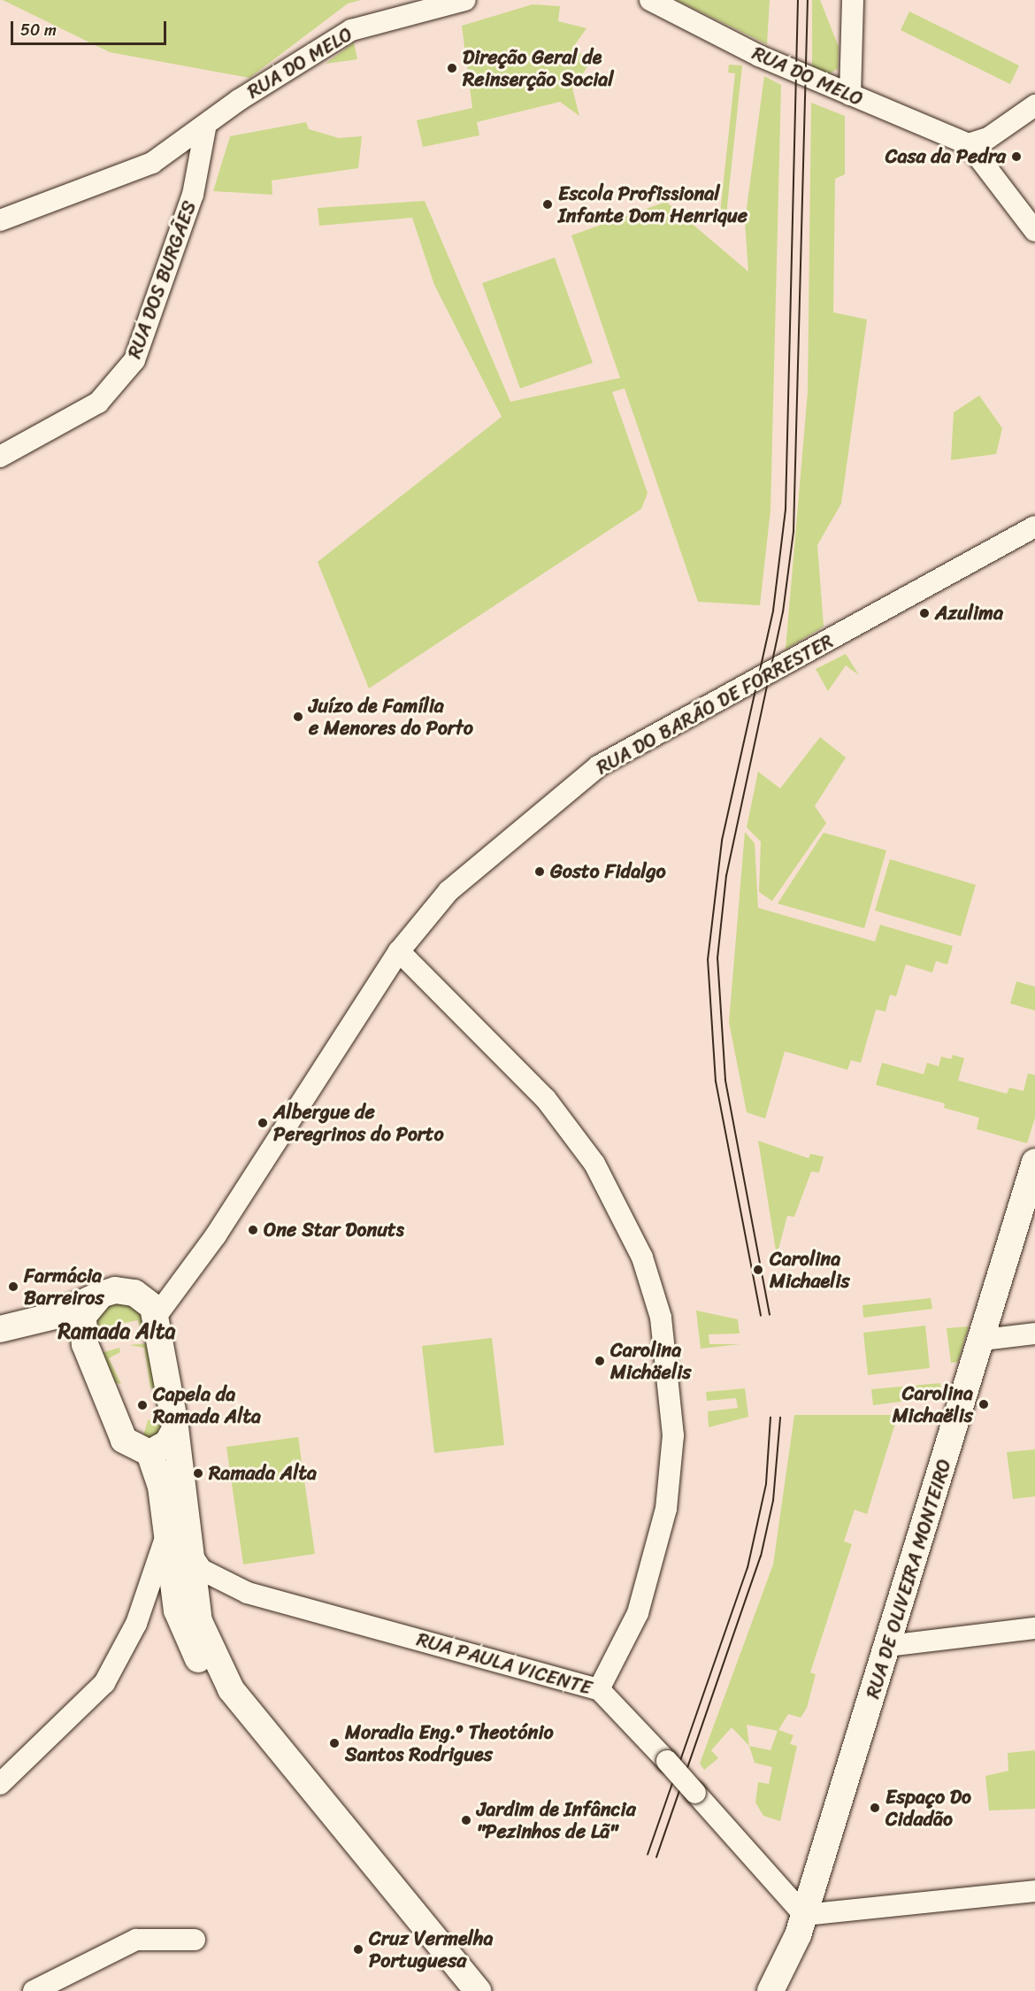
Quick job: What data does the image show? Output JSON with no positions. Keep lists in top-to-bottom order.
{
  "streets": {
    "street": [
      "RUA DO MELO",
      "RUA DOS BURGÃES",
      "RUA DO BARÃO DE FORRESTER",
      "RUA DE OLIVEIRA MONTEIRO",
      "RUA PAULA VICENTE"
    ]
  },
  "crossings": [
    ["RUA DO MELO", "RUA DOS BURGÃES"],
    ["RUA DE OLIVEIRA MONTEIRO", "RUA PAULA VICENTE"]
  ],
  "districts": ["Ramada Alta"],
  "places": [
    "Direção Geral de Reinserção Social",
    "Casa da Pedra",
    "Escola Profissional Infante Dom Henrique",
    "Azulima",
    "Juízo de Família e Menores do Porto",
    "Gosto Fidalgo",
    "Albergue de Peregrinos do Porto",
    "One Star Donuts",
    "Carolina Michaelis",
    "Farmácia Barreiros",
    "Carolina Michäelis",
    "Carolina Michaëlis",
    "Capela da Ramada Alta",
    "Ramada Alta",
    "Moradia Eng.º Theotónio Santos Rodrigues",
    "Espaço Do Cidadão",
    "Jardim de Infância \"Pezinhos de Lã\"",
    "Cruz Vermelha Portuguesa"
  ],
  "scale_bar": "50 m"
}
